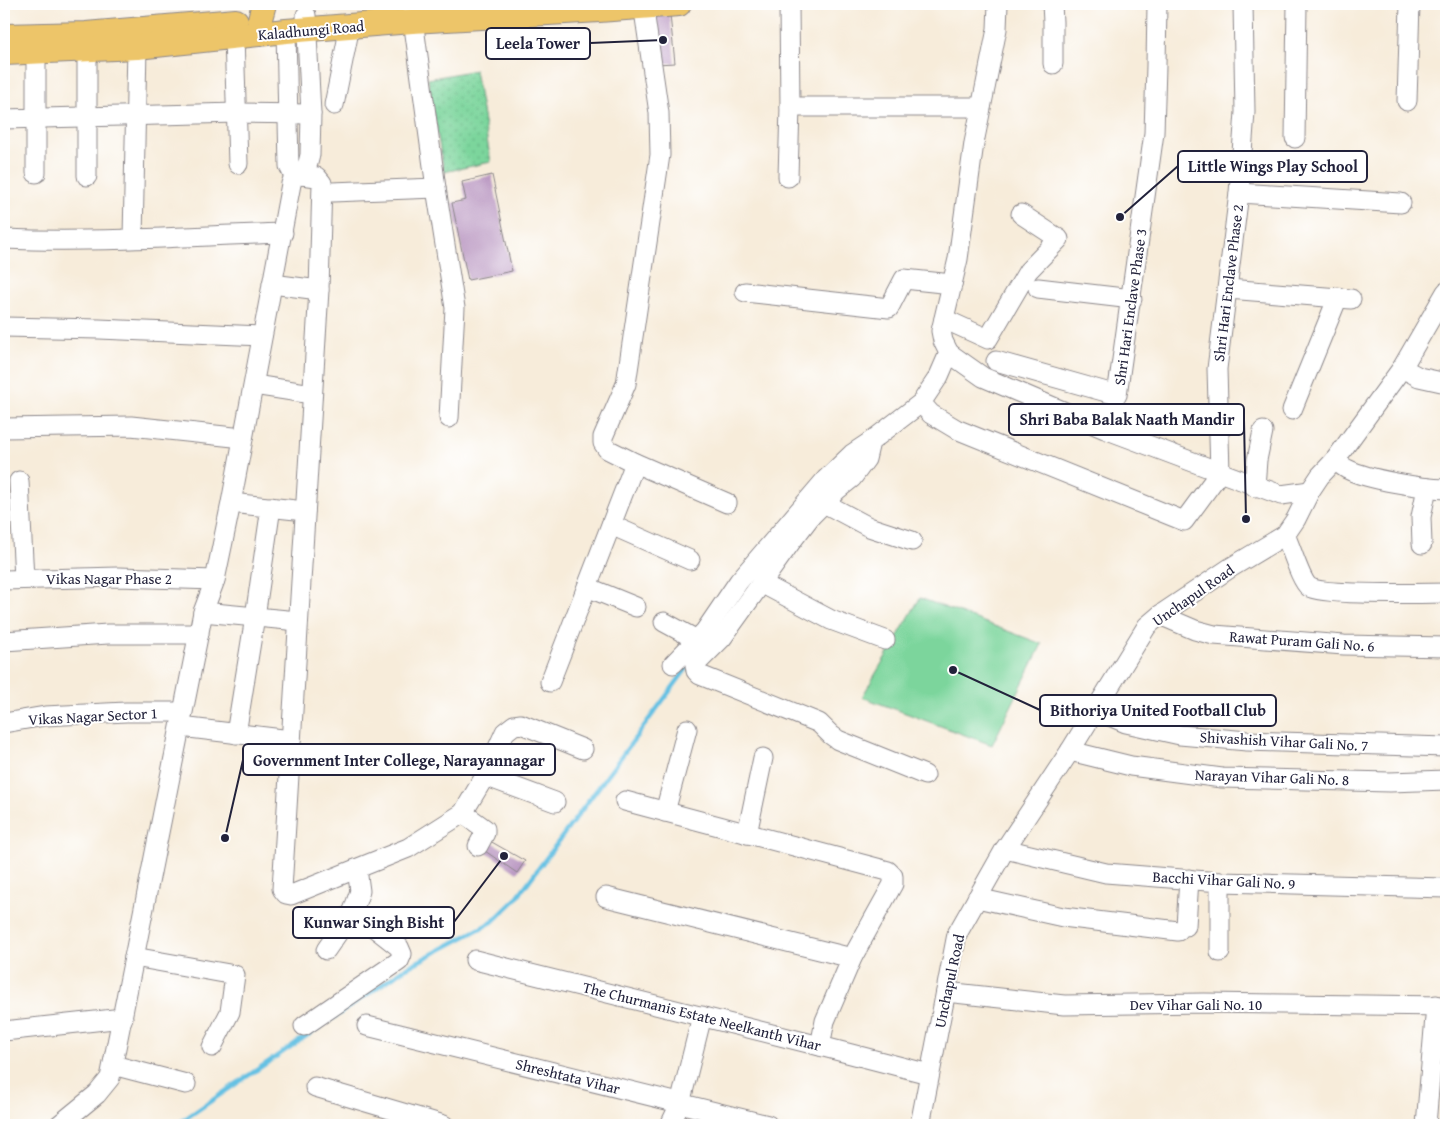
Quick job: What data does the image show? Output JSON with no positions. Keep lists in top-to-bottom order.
{
  "streets": {
    "main road": ["Kaladhungi Road"],
    "street": [
      "Shri Hari Enclave Phase 2",
      "Shri Hari Enclave Phase 3",
      "Vikas Nagar Phase 2",
      "Unchapul Road",
      "Rawat Puram Gali No. 6",
      "Vikas Nagar Sector 1",
      "Shivashish Vihar Gali No. 7",
      "Narayan Vihar Gali No. 8",
      "Bacchi Vihar Gali No. 9",
      "Dev Vihar Gali No. 10",
      "The Churmanis Estate Neelkanth Vihar",
      "Shreshtata Vihar"
    ]
  },
  "crossings": [
    ["Unchapul Road", "Rawat Puram Gali No. 6"],
    ["Unchapul Road", "Shivashish Vihar Gali No. 7"],
    ["Unchapul Road", "Narayan Vihar Gali No. 8"],
    ["Unchapul Road", "Bacchi Vihar Gali No. 9"],
    ["Unchapul Road", "Dev Vihar Gali No. 10"],
    ["Unchapul Road", "The Churmanis Estate Neelkanth Vihar"]
  ],
  "places": [
    "Leela Tower",
    "Little Wings Play School",
    "Shri Baba Balak Naath Mandir",
    "Bithoriya United Football Club",
    "Government Inter College, Narayannagar",
    "Kunwar Singh Bisht"
  ]
}
